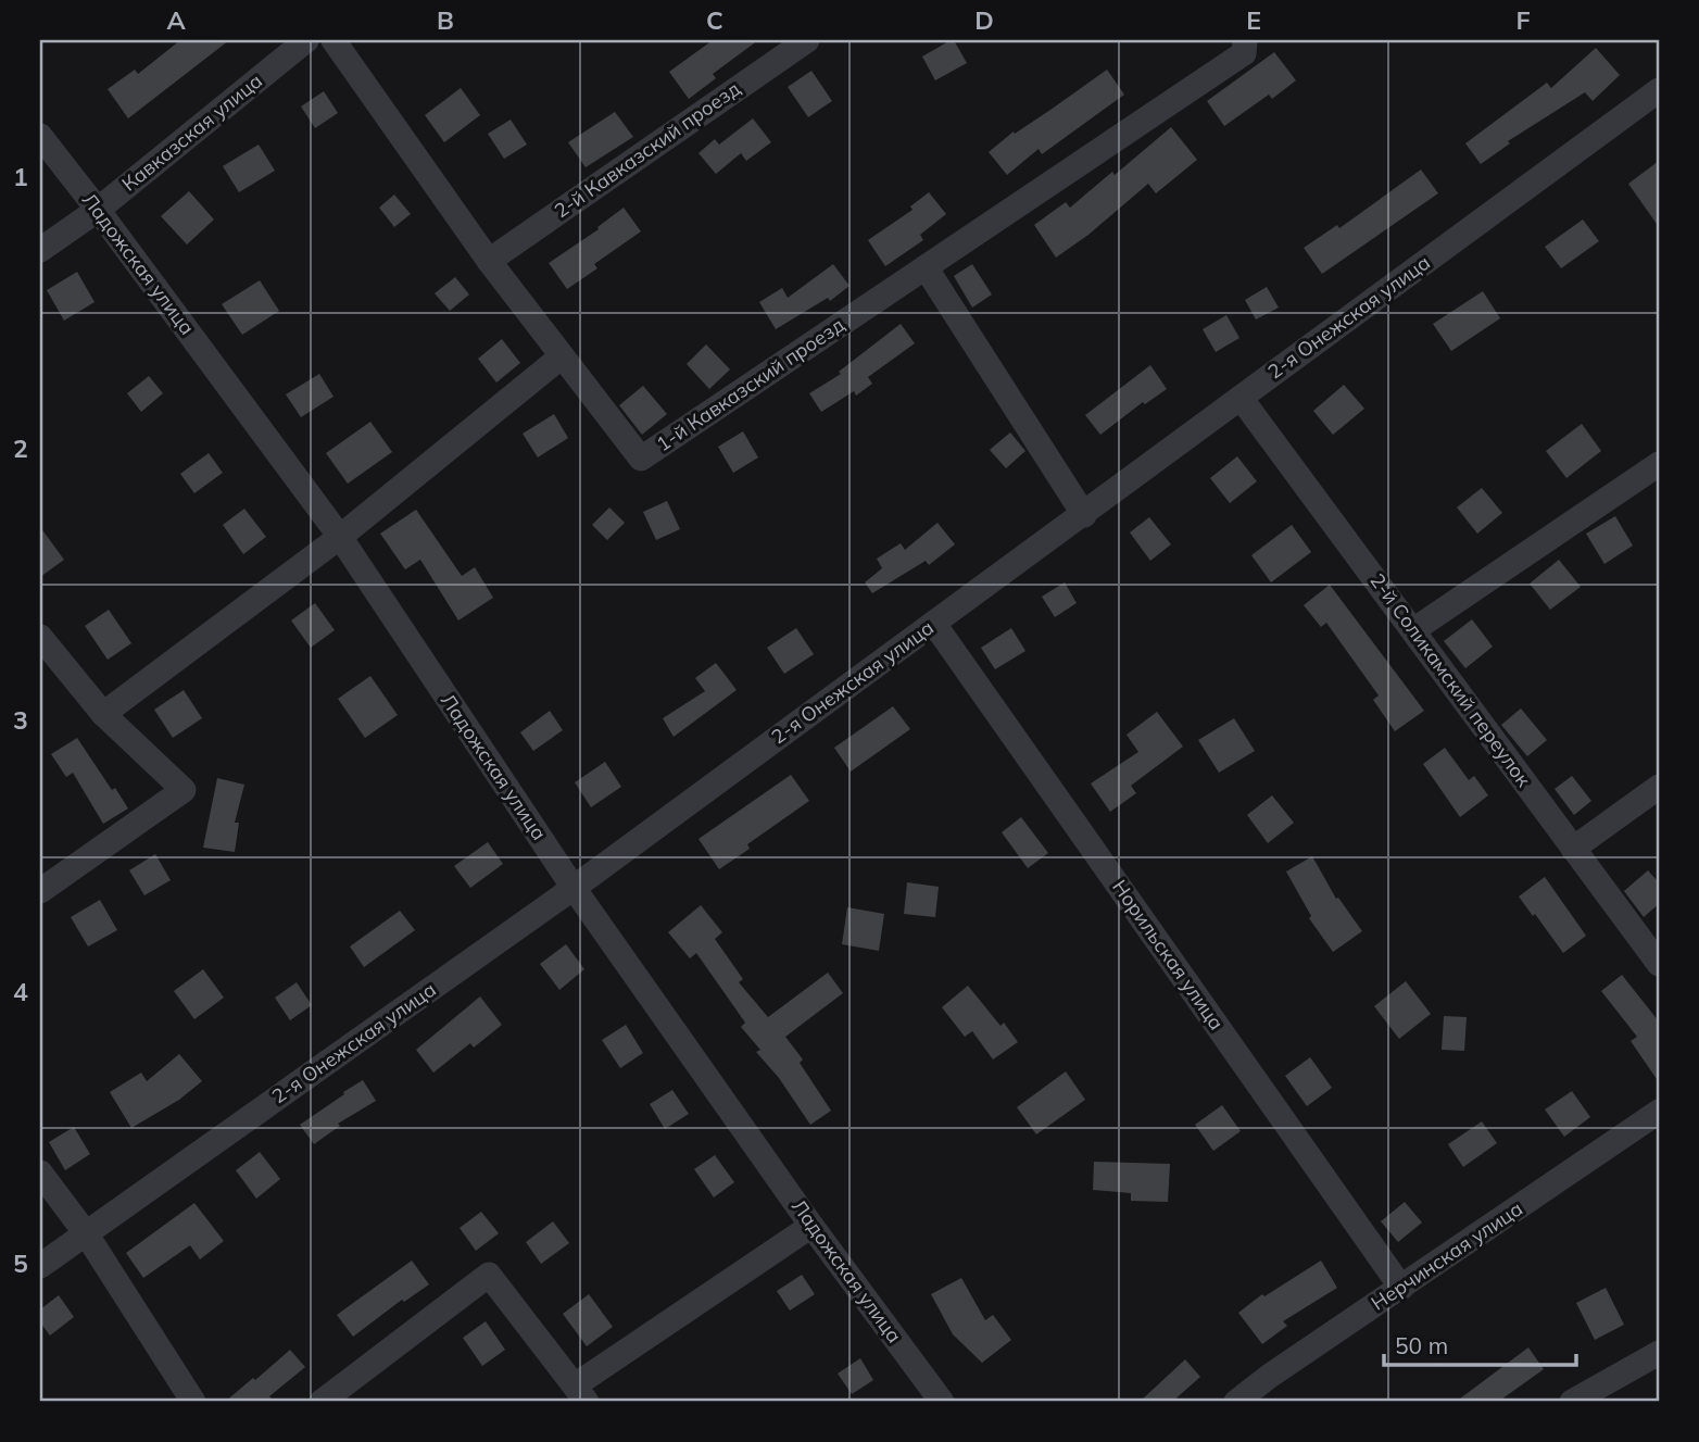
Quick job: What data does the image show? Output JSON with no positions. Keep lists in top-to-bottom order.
{
  "streets": {
    "street": [
      "Кавказская улица",
      "2-й Кавказский проезд",
      "Ладожская улица",
      "2-я Онежская улица",
      "1-й Кавказский проезд",
      "2-й Соликамский переулок",
      "Норильская улица",
      "Нерчинская улица"
    ]
  },
  "crossings": [
    ["Кавказская улица", "Ладожская улица"],
    ["2-й Кавказский проезд", "1-й Кавказский проезд"],
    ["Ладожская улица", "2-я Онежская улица"],
    ["2-я Онежская улица", "2-й Соликамский переулок"],
    ["2-я Онежская улица", "Норильская улица"],
    ["Норильская улица", "Нерчинская улица"]
  ],
  "scale_bar": "50 m",
  "grid": {
    "columns": [
      "A",
      "B",
      "C",
      "D",
      "E",
      "F"
    ],
    "rows": [
      "1",
      "2",
      "3",
      "4",
      "5"
    ]
  }
}
